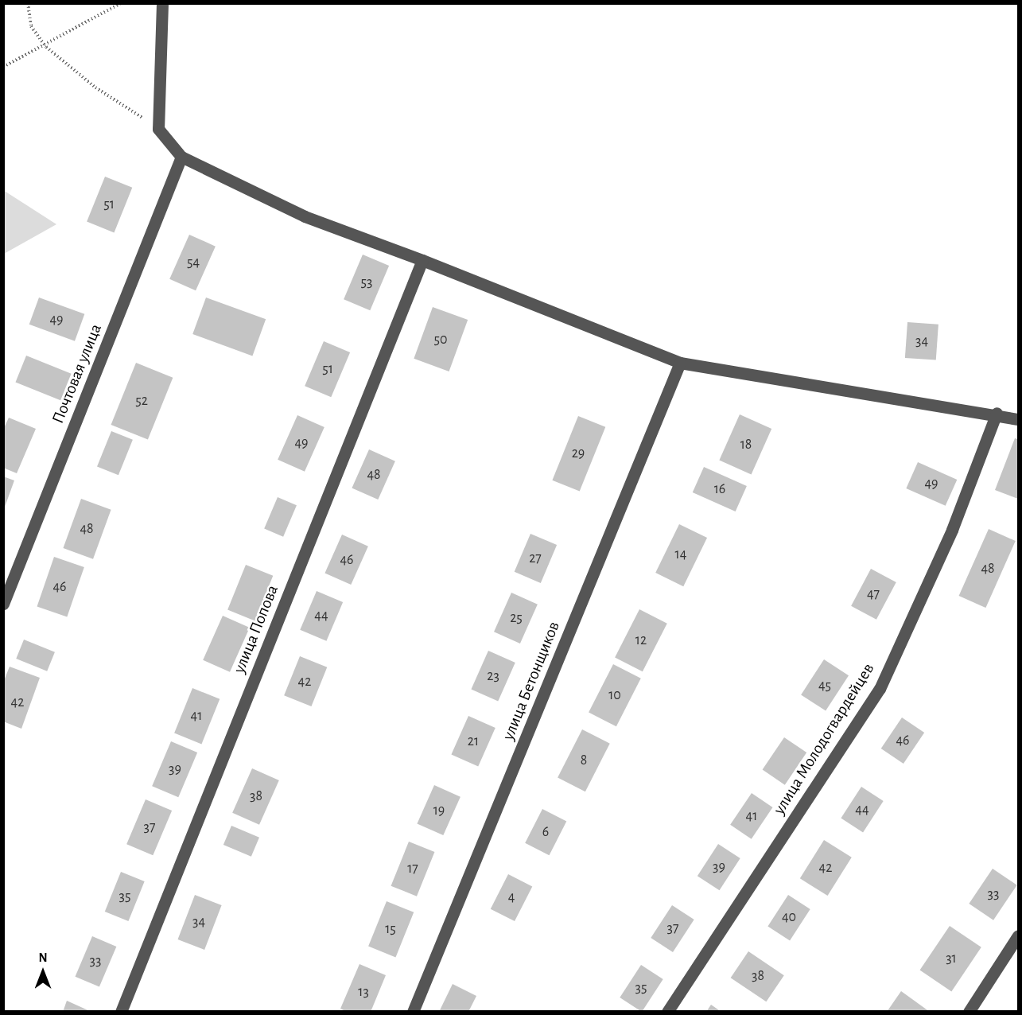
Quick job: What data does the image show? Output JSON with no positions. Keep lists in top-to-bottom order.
{
  "streets": {
    "street": [
      "Почтовая улица",
      "улица Попова",
      "улица Бетонщиков",
      "улица Молодогвардейцев"
    ]
  },
  "house_numbers": [
    "51",
    "54",
    "53",
    "49",
    "50",
    "34",
    "51",
    "52",
    "49",
    "18",
    "29",
    "48",
    "49",
    "16",
    "48",
    "14",
    "27",
    "46",
    "48",
    "46",
    "47",
    "44",
    "25",
    "12",
    "23",
    "42",
    "45",
    "10",
    "42",
    "41",
    "46",
    "21",
    "8",
    "39",
    "38",
    "44",
    "19",
    "41",
    "37",
    "6",
    "39",
    "42",
    "17",
    "33",
    "35",
    "4",
    "40",
    "34",
    "37",
    "15",
    "31",
    "33",
    "38",
    "35",
    "13"
  ],
  "north": "top"
}
